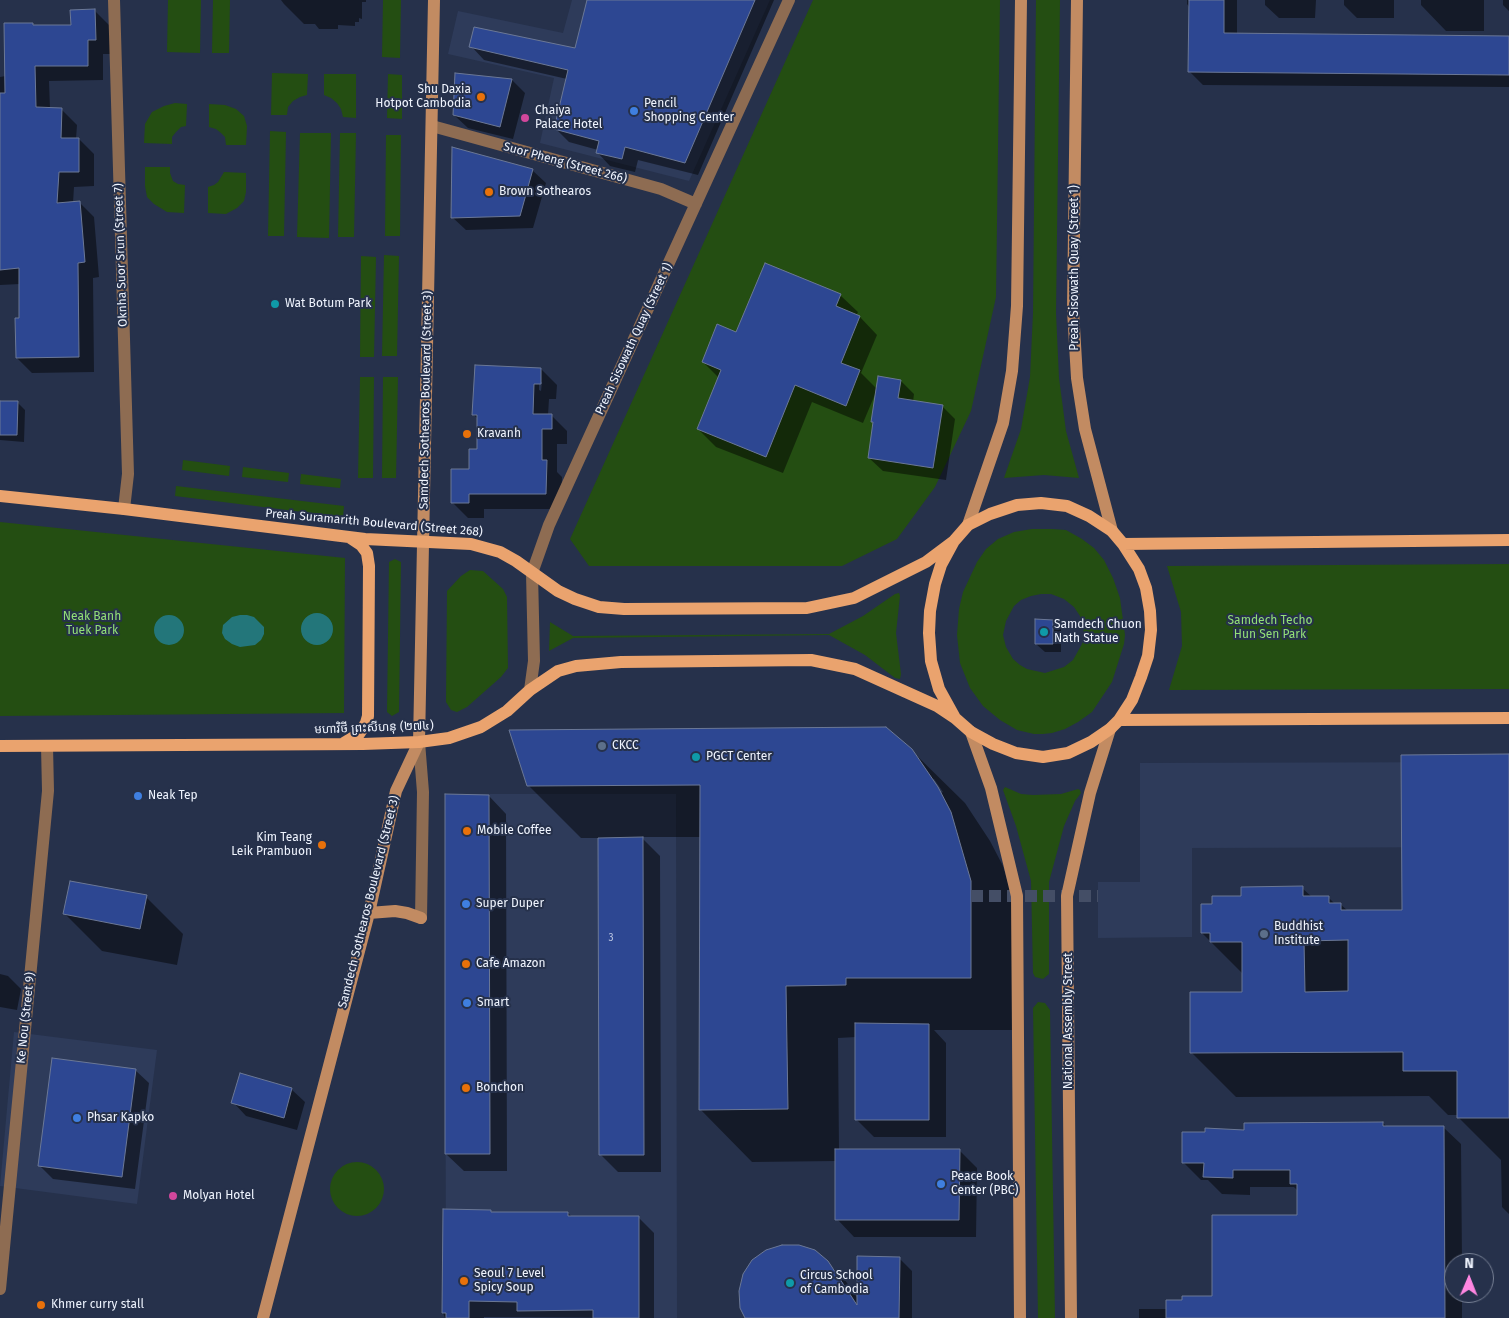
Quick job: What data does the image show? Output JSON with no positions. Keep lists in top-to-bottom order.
{
  "streets": {
    "main road": [
      "Preah Sisowath Quay (Street 1)",
      "Samdech Sothearos Boulevard (Street 3)",
      "Preah Suramarith Boulevard (Street 268)",
      "មហាវិថី ព្រះសីហនុ (២៧៤)",
      "National Assembly Street"
    ],
    "street": ["Suor Pheng (Street 266)", "Oknha Suor Srun (Street 7)", "Ke Nou (Street 9)"]
  },
  "crossings": [
    ["Suor Pheng (Street 266)", "Preah Sisowath Quay (Street 1)"],
    ["Suor Pheng (Street 266)", "Samdech Sothearos Boulevard (Street 3)"],
    ["Oknha Suor Srun (Street 7)", "Preah Suramarith Boulevard (Street 268)"],
    ["Preah Sisowath Quay (Street 1)", "Preah Suramarith Boulevard (Street 268)"],
    ["Preah Sisowath Quay (Street 1)", "មហាវិថី ព្រះសីហនុ (២៧៤)"],
    ["Samdech Sothearos Boulevard (Street 3)", "Preah Suramarith Boulevard (Street 268)"],
    ["Samdech Sothearos Boulevard (Street 3)", "មហាវិថី ព្រះសីហនុ (២៧៤)"],
    ["មហាវិថី ព្រះសីហនុ (២៧៤)", "Ke Nou (Street 9)"]
  ],
  "parks": ["Neak Banh Tuek Park", "Samdech Techo Hun Sen Park"],
  "places": [
    "Shu Daxia Hotpot Cambodia",
    "Pencil Shopping Center",
    "Chaiya Palace Hotel",
    "Brown Sothearos",
    "Wat Botum Park",
    "Kravanh",
    "Samdech Chuon Nath Statue",
    "CKCC",
    "PGCT Center",
    "Neak Tep",
    "Mobile Coffee",
    "Kim Teang Leik Prambuon",
    "Super Duper",
    "Buddhist Institute",
    "Cafe Amazon",
    "Smart",
    "Bonchon",
    "Phsar Kapko",
    "Peace Book Center (PBC)",
    "Molyan Hotel",
    "Seoul 7 Level Spicy Soup",
    "Circus School of Cambodia",
    "Khmer curry stall"
  ],
  "house_numbers": ["3"],
  "north": "top"
}
